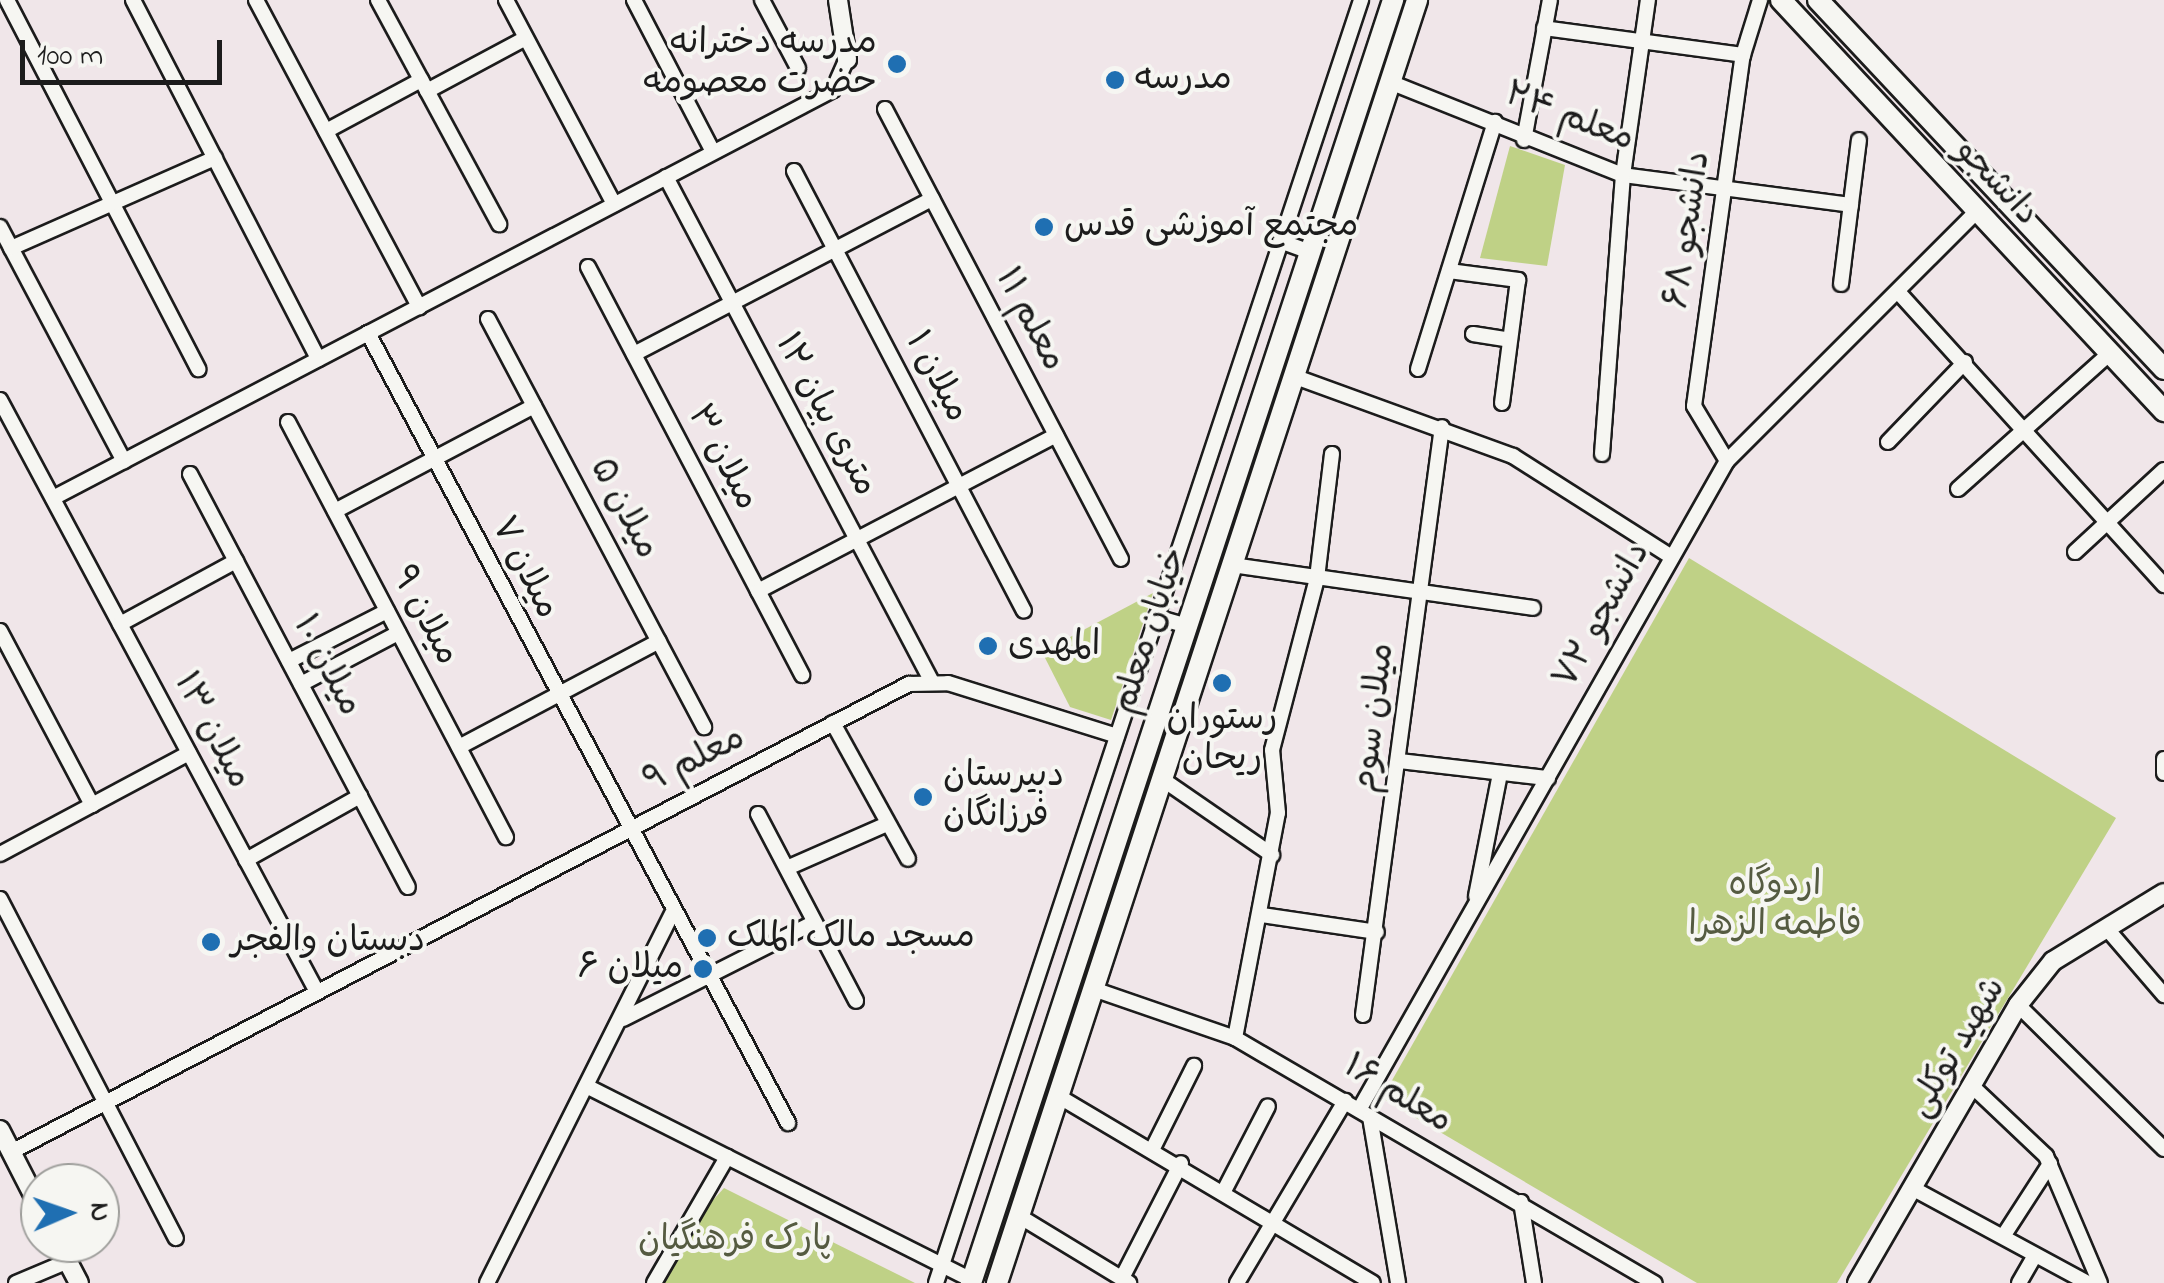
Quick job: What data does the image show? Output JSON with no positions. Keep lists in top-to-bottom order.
{
  "streets": {
    "main road": ["دانشجو", "خیابان معلم"],
    "street": [
      "معلم ۲۴",
      "دانشجو ۶۸",
      "معلم ۱۱",
      "میلان ۱",
      "۱۲ متری بیان",
      "میلان ۳",
      "میلان ۵",
      "میلان ۷",
      "میلان ۹",
      "دانشجو ۷۲",
      "میلان ۱۰",
      "میلان سوم",
      "میلان ۱۳",
      "معلم ۹",
      "شهید توکلی",
      "معلم ۱۶"
    ]
  },
  "crossings": [
    ["معلم ۲۴", "دانشجو ۶۸"],
    ["معلم ۲۴", "خیابان معلم"],
    ["دانشجو", "دانشجو ۷۲"],
    ["دانشجو ۶۸", "دانشجو ۷۲"],
    ["۱۲ متری بیان", "معلم ۹"],
    ["میلان ۷", "معلم ۹"],
    ["دانشجو ۷۲", "معلم ۱۶"],
    ["خیابان معلم", "معلم ۱۶"],
    ["میلان ۱۳", "معلم ۹"]
  ],
  "parks": ["اردوگاه فاطمه الزهرا", "پارک فرهنگیان"],
  "places": [
    "مدرسه دخترانه حضرت معصومه",
    "مدرسه",
    "مجتمع آموزشی قدس",
    "المهدی",
    "رستوران ریحان",
    "دبیرستان فرزانگان",
    "مسجد مالک الملک",
    "دبستان والفجر",
    "میلان ۶"
  ],
  "scale_bar": "100 m",
  "north": "right"
}
